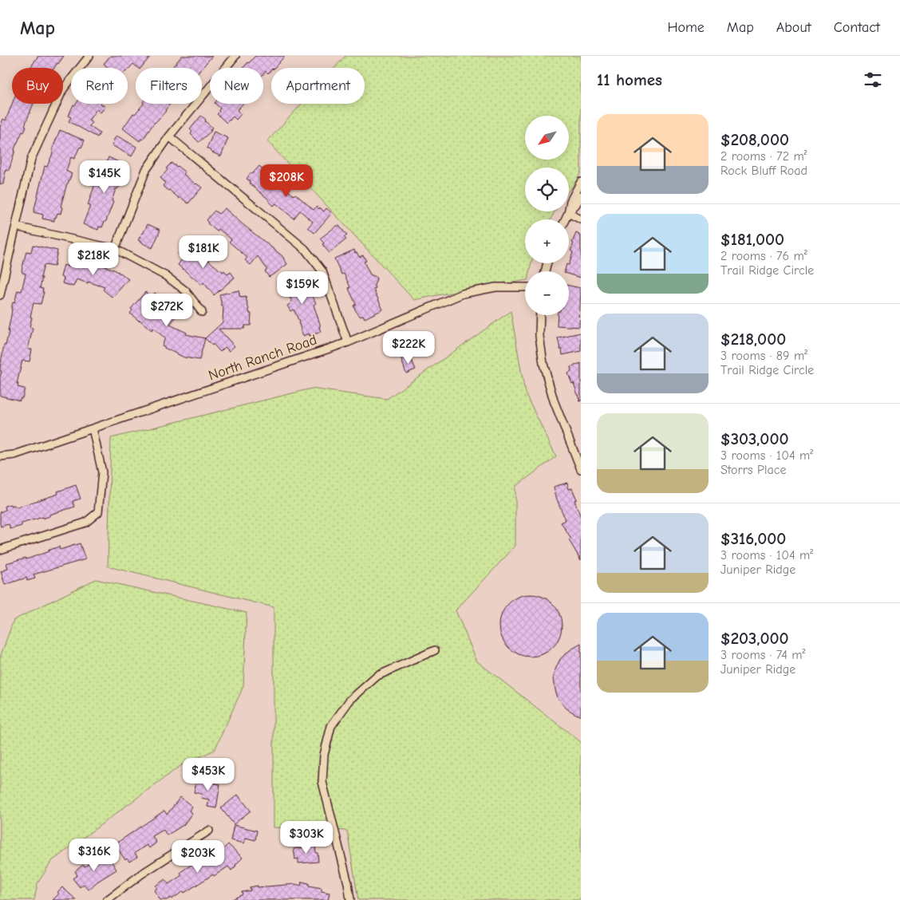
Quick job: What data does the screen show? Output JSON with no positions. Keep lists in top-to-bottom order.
{
  "streets": {
    "street": ["North Ranch Road"]
  },
  "north": "bottom left",
  "page": {
    "header": "Map",
    "nav": [
      "Home",
      "Map",
      "About",
      "Contact"
    ],
    "heading": "11 homes",
    "chip": [
      "Buy",
      "Rent",
      "Filters",
      "New",
      "Apartment"
    ],
    "list": [
      {
        "name": "$208,000",
        "note": "2 rooms · 72 m² · Rock Bluff Road"
      },
      {
        "name": "$181,000",
        "note": "2 rooms · 76 m² · Trail Ridge Circle"
      },
      {
        "name": "$218,000",
        "note": "3 rooms · 89 m² · Trail Ridge Circle"
      },
      {
        "name": "$303,000",
        "note": "3 rooms · 104 m² · Storrs Place"
      },
      {
        "name": "$316,000",
        "note": "3 rooms · 104 m² · Juniper Ridge"
      },
      {
        "name": "$203,000",
        "note": "3 rooms · 74 m² · Juniper Ridge"
      }
    ],
    "map_buttons": ["+", "−"],
    "price": [
      "$145K",
      "$208K",
      "$181K",
      "$218K",
      "$159K",
      "$272K",
      "$222K",
      "$453K",
      "$303K",
      "$316K",
      "$203K"
    ]
  }
}
